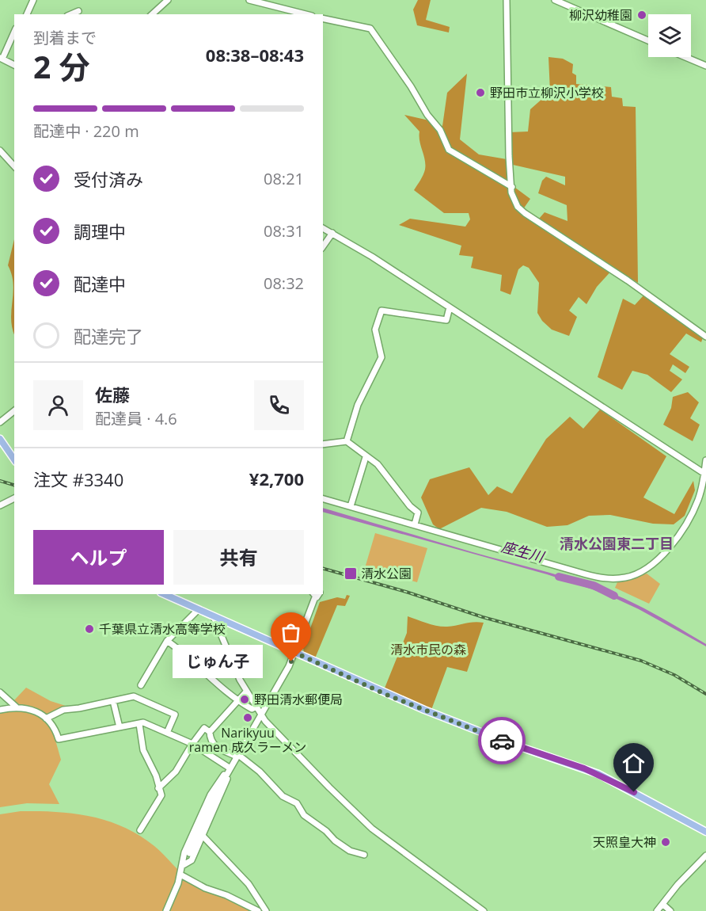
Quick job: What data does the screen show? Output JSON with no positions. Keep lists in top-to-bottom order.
{
  "districts": ["清水公園東二丁目"],
  "water": ["座生川"],
  "parks": ["清水市民の森"],
  "places": {
    "other": [
      "柳沢幼稚園",
      "野田市立柳沢小学校",
      "千葉県立清水高等学校",
      "じゅん子",
      "野田清水郵便局",
      "Narikyuu ramen 成久ラーメン",
      "天照皇大神"
    ],
    "transit": ["清水公園"]
  },
  "page": {
    "heading": ["2 分", "到着まで", "08:38–08:43"],
    "panel": [
      "佐藤",
      "配達員 · 4.6",
      "注文 #3340",
      "¥2,700"
    ],
    "bar": "配達中 · 220 m",
    "list": [
      ["受付済み", "08:21"],
      ["調理中", "08:31"],
      ["配達中", "08:32"],
      "配達完了"
    ],
    "buttons": ["ヘルプ", "共有"],
    "bubble": "じゅん子"
  }
}
